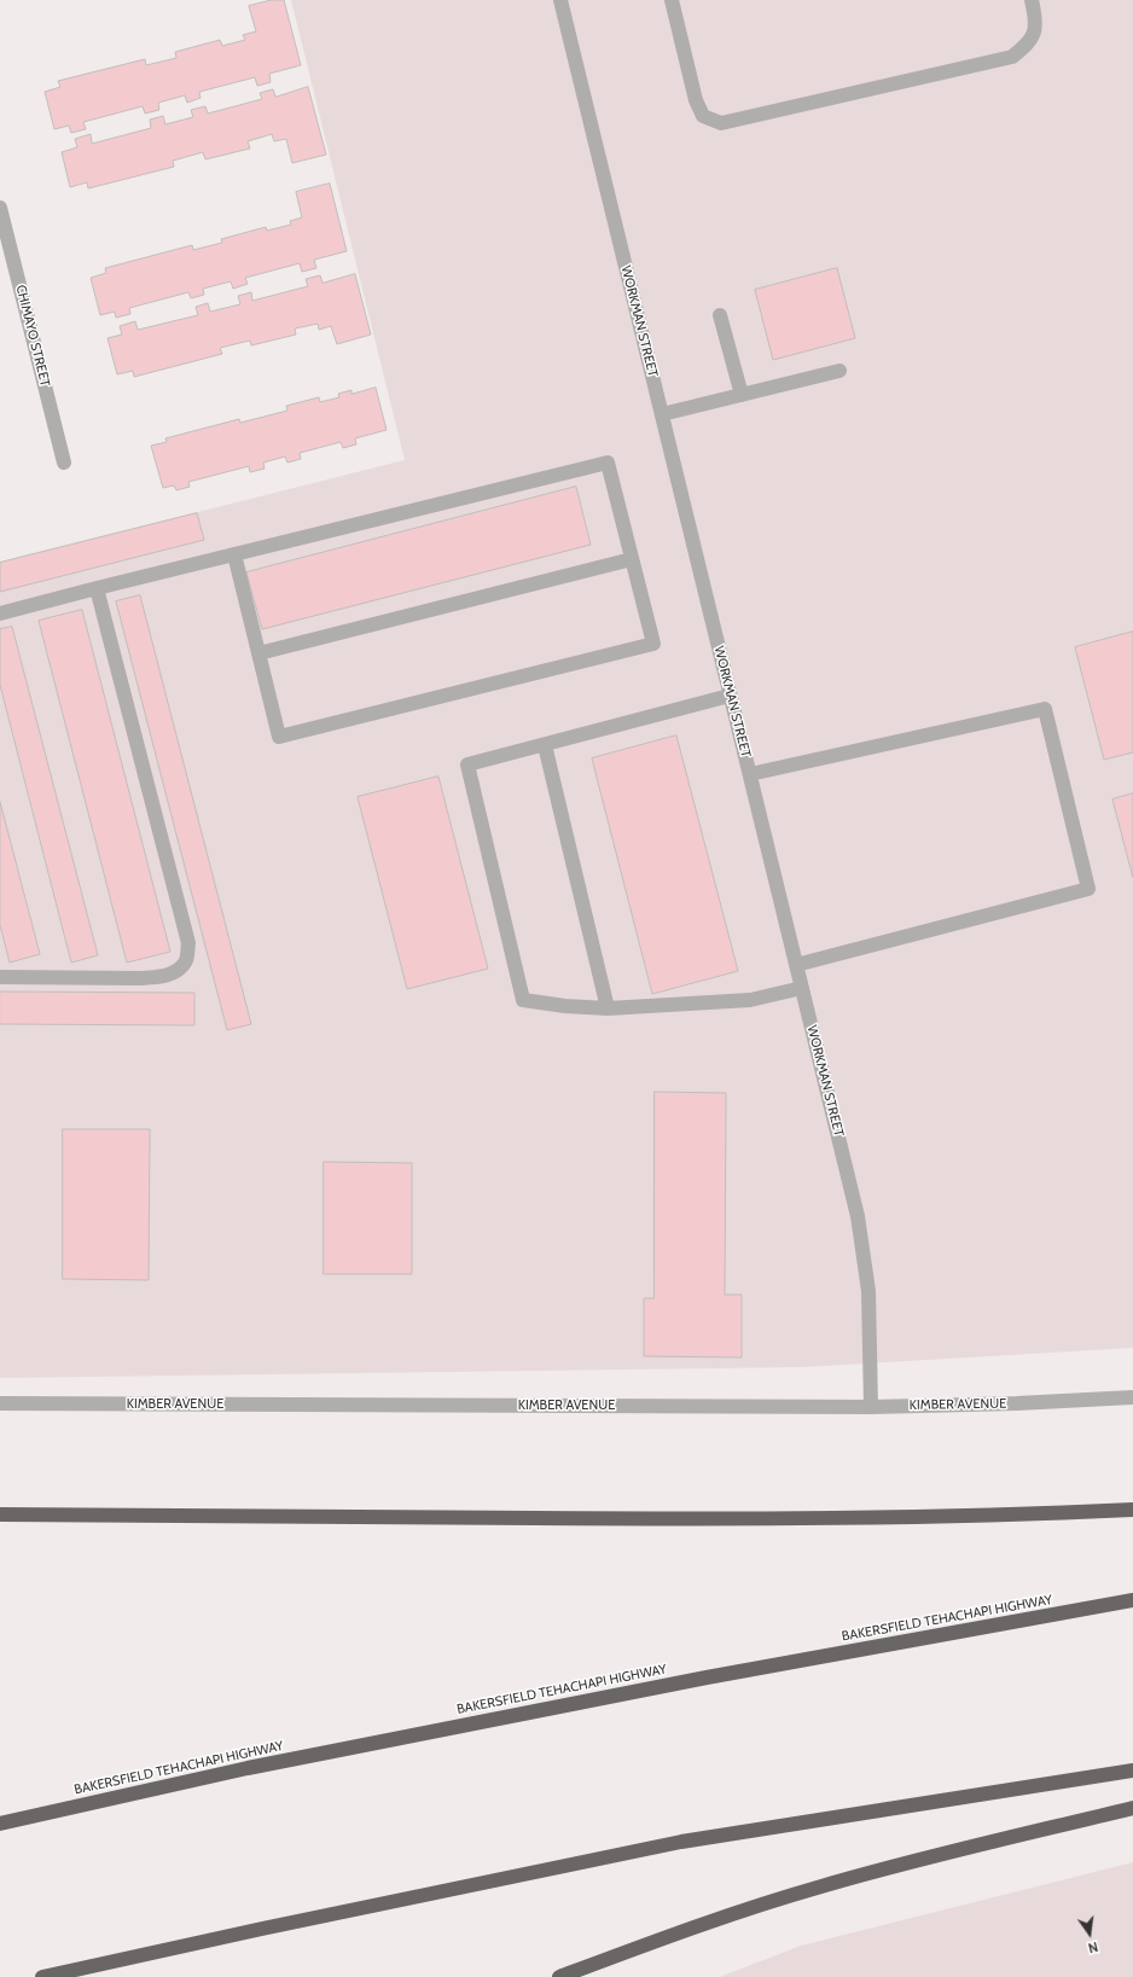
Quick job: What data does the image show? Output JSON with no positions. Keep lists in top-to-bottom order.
{
  "streets": {
    "highway": ["BAKERSFIELD TEHACHAPI HIGHWAY"],
    "street": ["WORKMAN STREET", "CHIMAYO STREET", "KIMBER AVENUE"]
  },
  "crossings": [
    ["WORKMAN STREET", "KIMBER AVENUE"]
  ],
  "north": "bottom"
}
